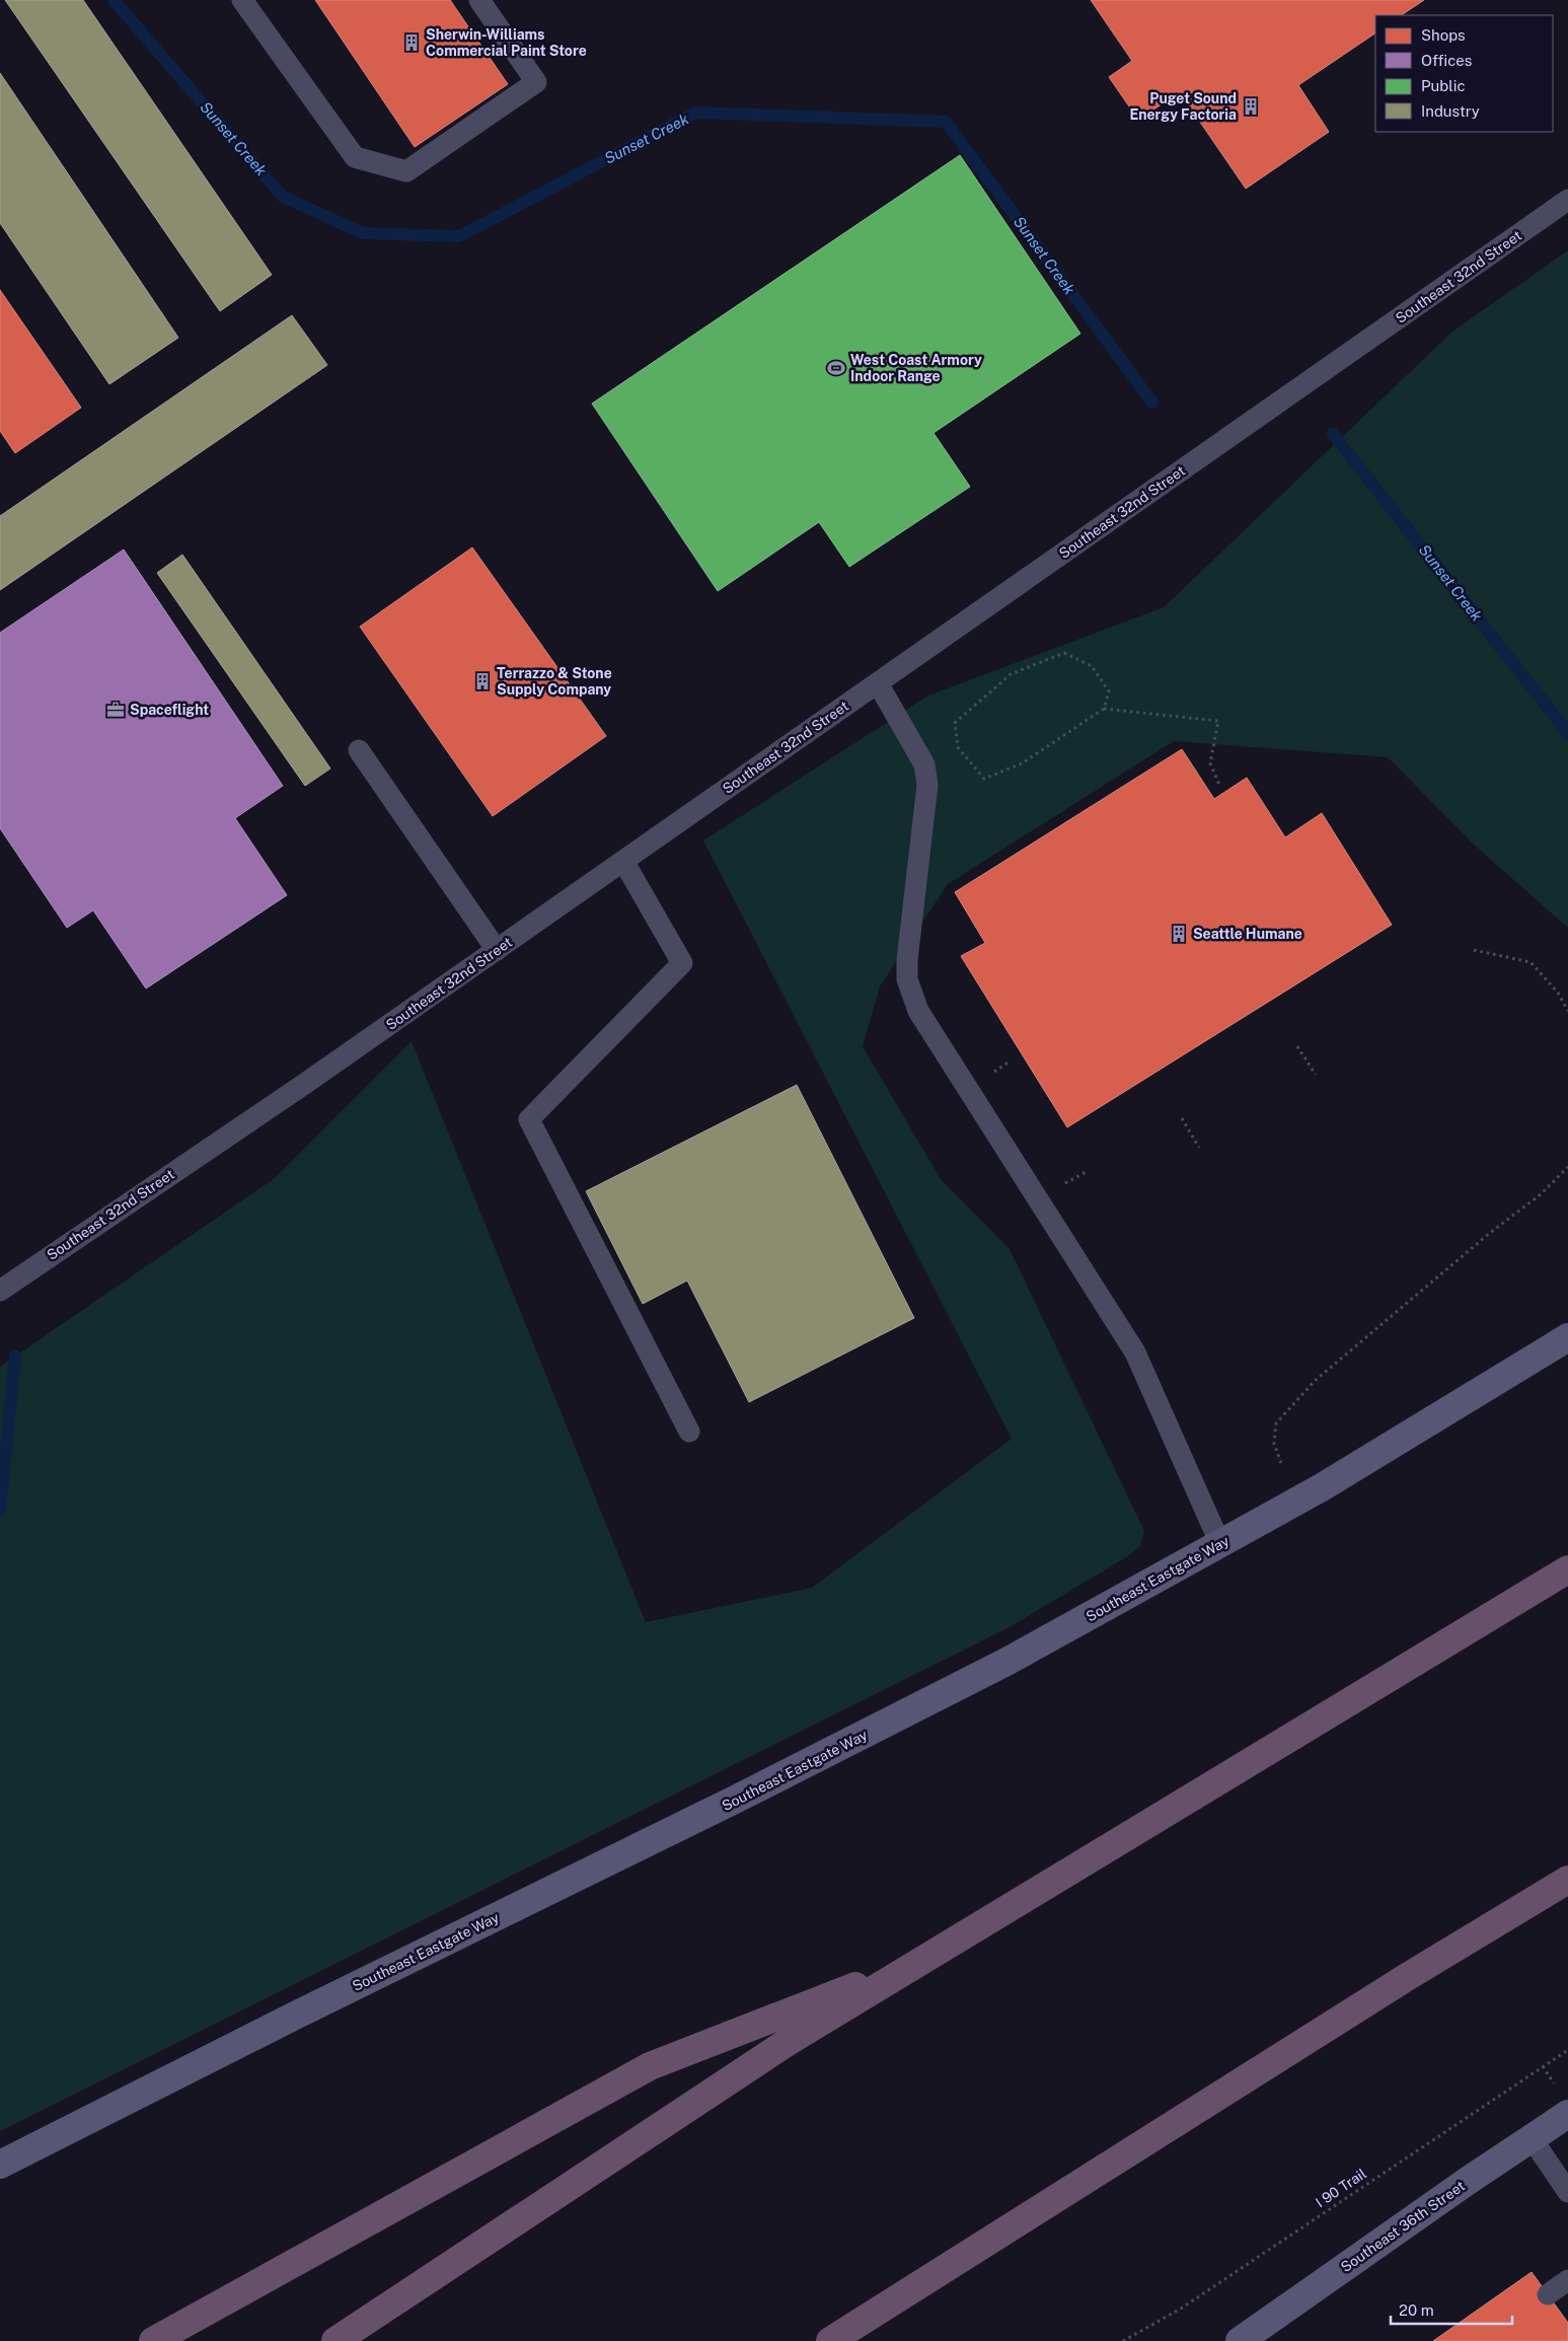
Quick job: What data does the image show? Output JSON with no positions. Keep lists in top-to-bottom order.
{
  "streets": {
    "main road": ["Southeast Eastgate Way", "Southeast 36th Street"],
    "lane": ["Southeast 32nd Street"],
    "path": ["I 90 Trail"]
  },
  "water": ["Sunset Creek"],
  "places": {
    "building": [
      "Sherwin-Williams Commercial Paint Store",
      "Puget Sound Energy Factoria",
      "Terrazzo & Stone Supply Company",
      "Seattle Humane"
    ],
    "sports": ["West Coast Armory Indoor Range"],
    "office": ["Spaceflight"]
  },
  "legend": [
    "Shops",
    "Offices",
    "Public",
    "Industry"
  ],
  "scale_bar": "20 m"
}
